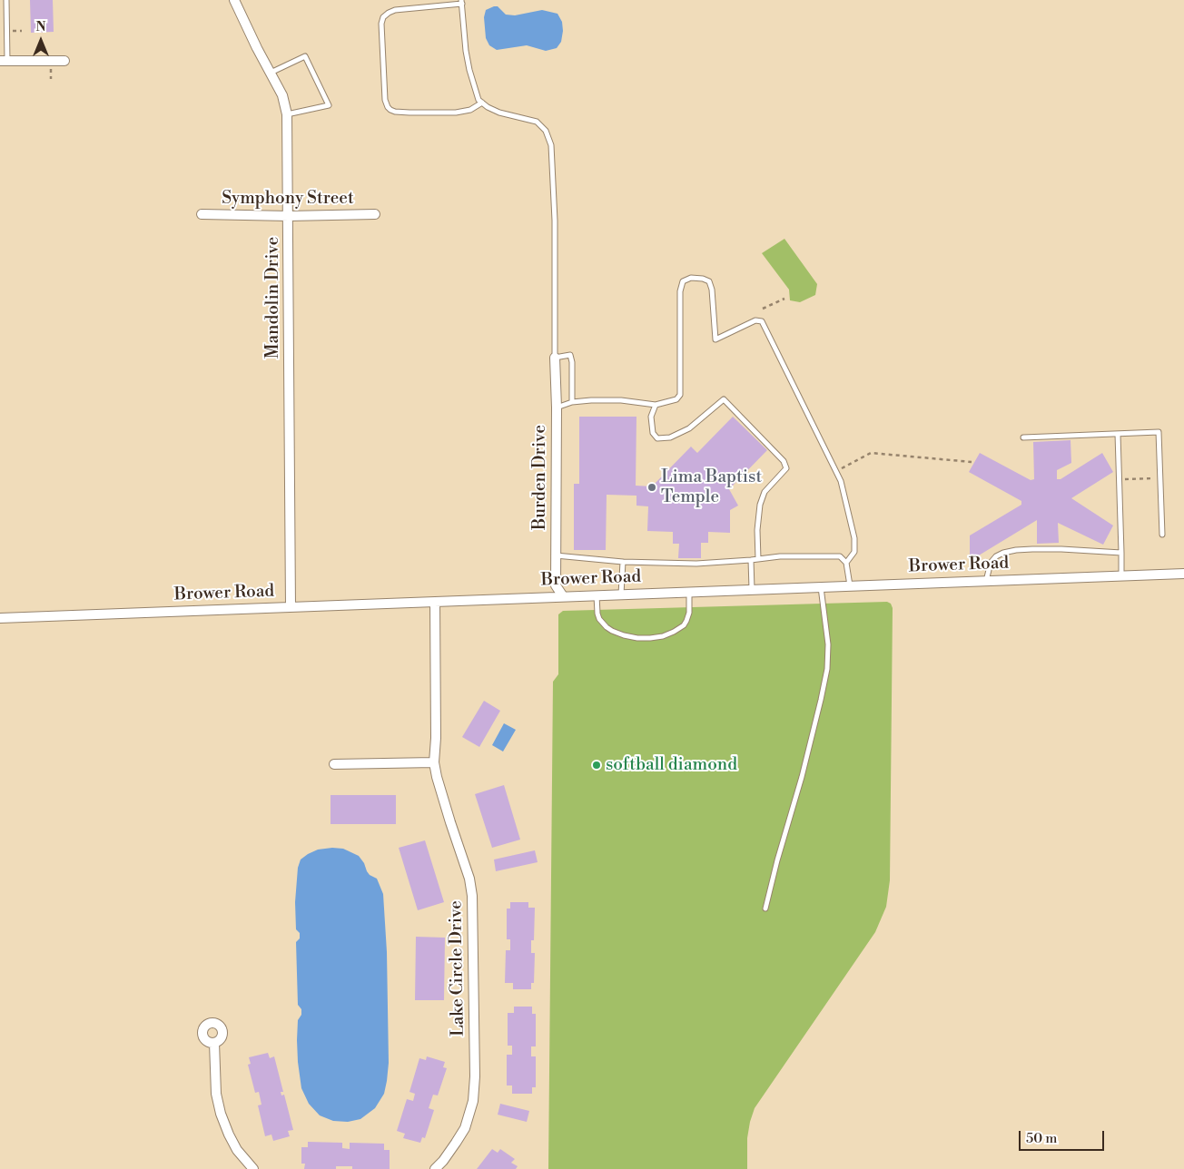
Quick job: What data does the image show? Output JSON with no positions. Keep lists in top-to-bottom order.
{
  "streets": {
    "street": [
      "Symphony Street",
      "Mandolin Drive",
      "Burden Drive",
      "Brower Road",
      "Lake Circle Drive"
    ]
  },
  "crossings": [
    ["Symphony Street", "Mandolin Drive"],
    ["Mandolin Drive", "Brower Road"],
    ["Burden Drive", "Brower Road"],
    ["Brower Road", "Lake Circle Drive"]
  ],
  "places": ["Lima Baptist Temple", "softball diamond"],
  "scale_bar": "50 m",
  "north": "top"
}
